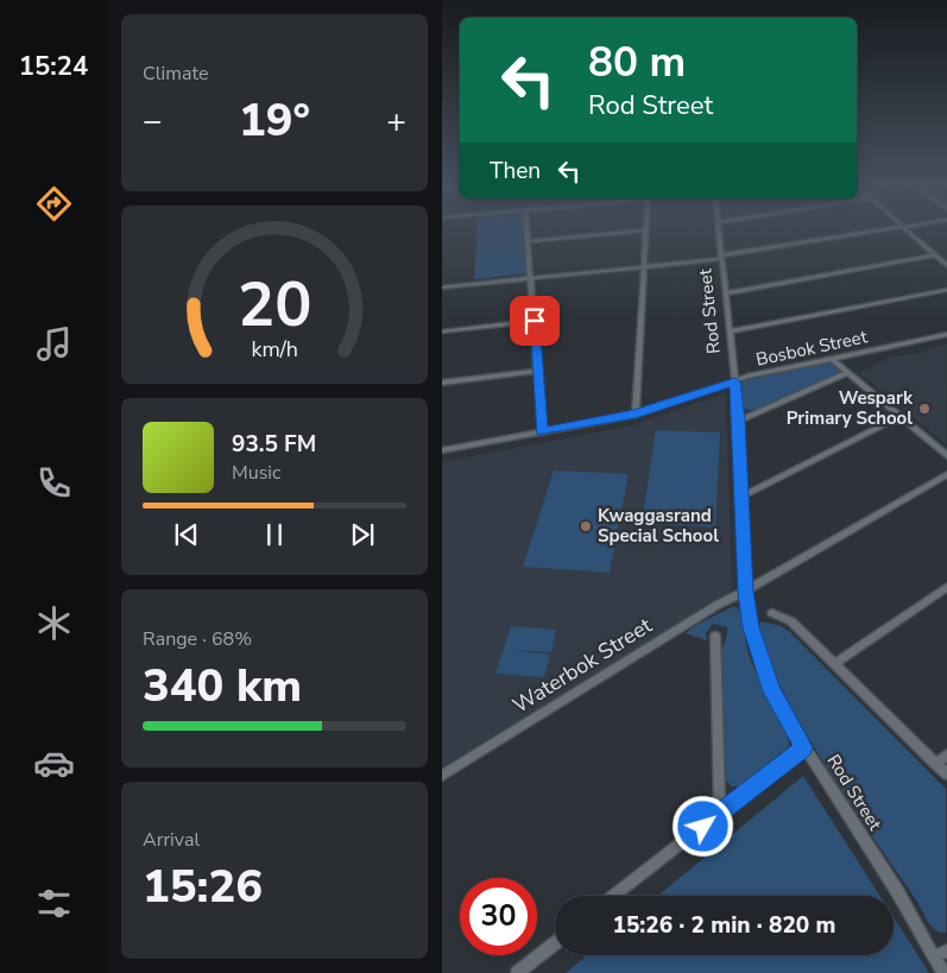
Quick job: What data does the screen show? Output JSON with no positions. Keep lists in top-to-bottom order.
{
  "streets": {
    "street": ["Rod Street", "Bosbok Street", "Waterbok Street"]
  },
  "crossings": [
    ["Rod Street", "Bosbok Street"],
    ["Rod Street", "Waterbok Street"]
  ],
  "places": ["Wespark Primary School", "Kwaggasrand Special School"],
  "page": {
    "tabs": "15:24",
    "tile": [
      "Climate",
      ["Range · 68%", "340 km"],
      ["Arrival", "15:26"]
    ],
    "turn": ["80 m", "Rod Street"],
    "heat": ["−", "19°", "+"],
    "then": "Then",
    "song": ["93.5 FM", "Music"],
    "limit": "30",
    "trip": "15:26 · 2 min · 820 m",
    "gauge": ["20", "km/h"]
  }
}
